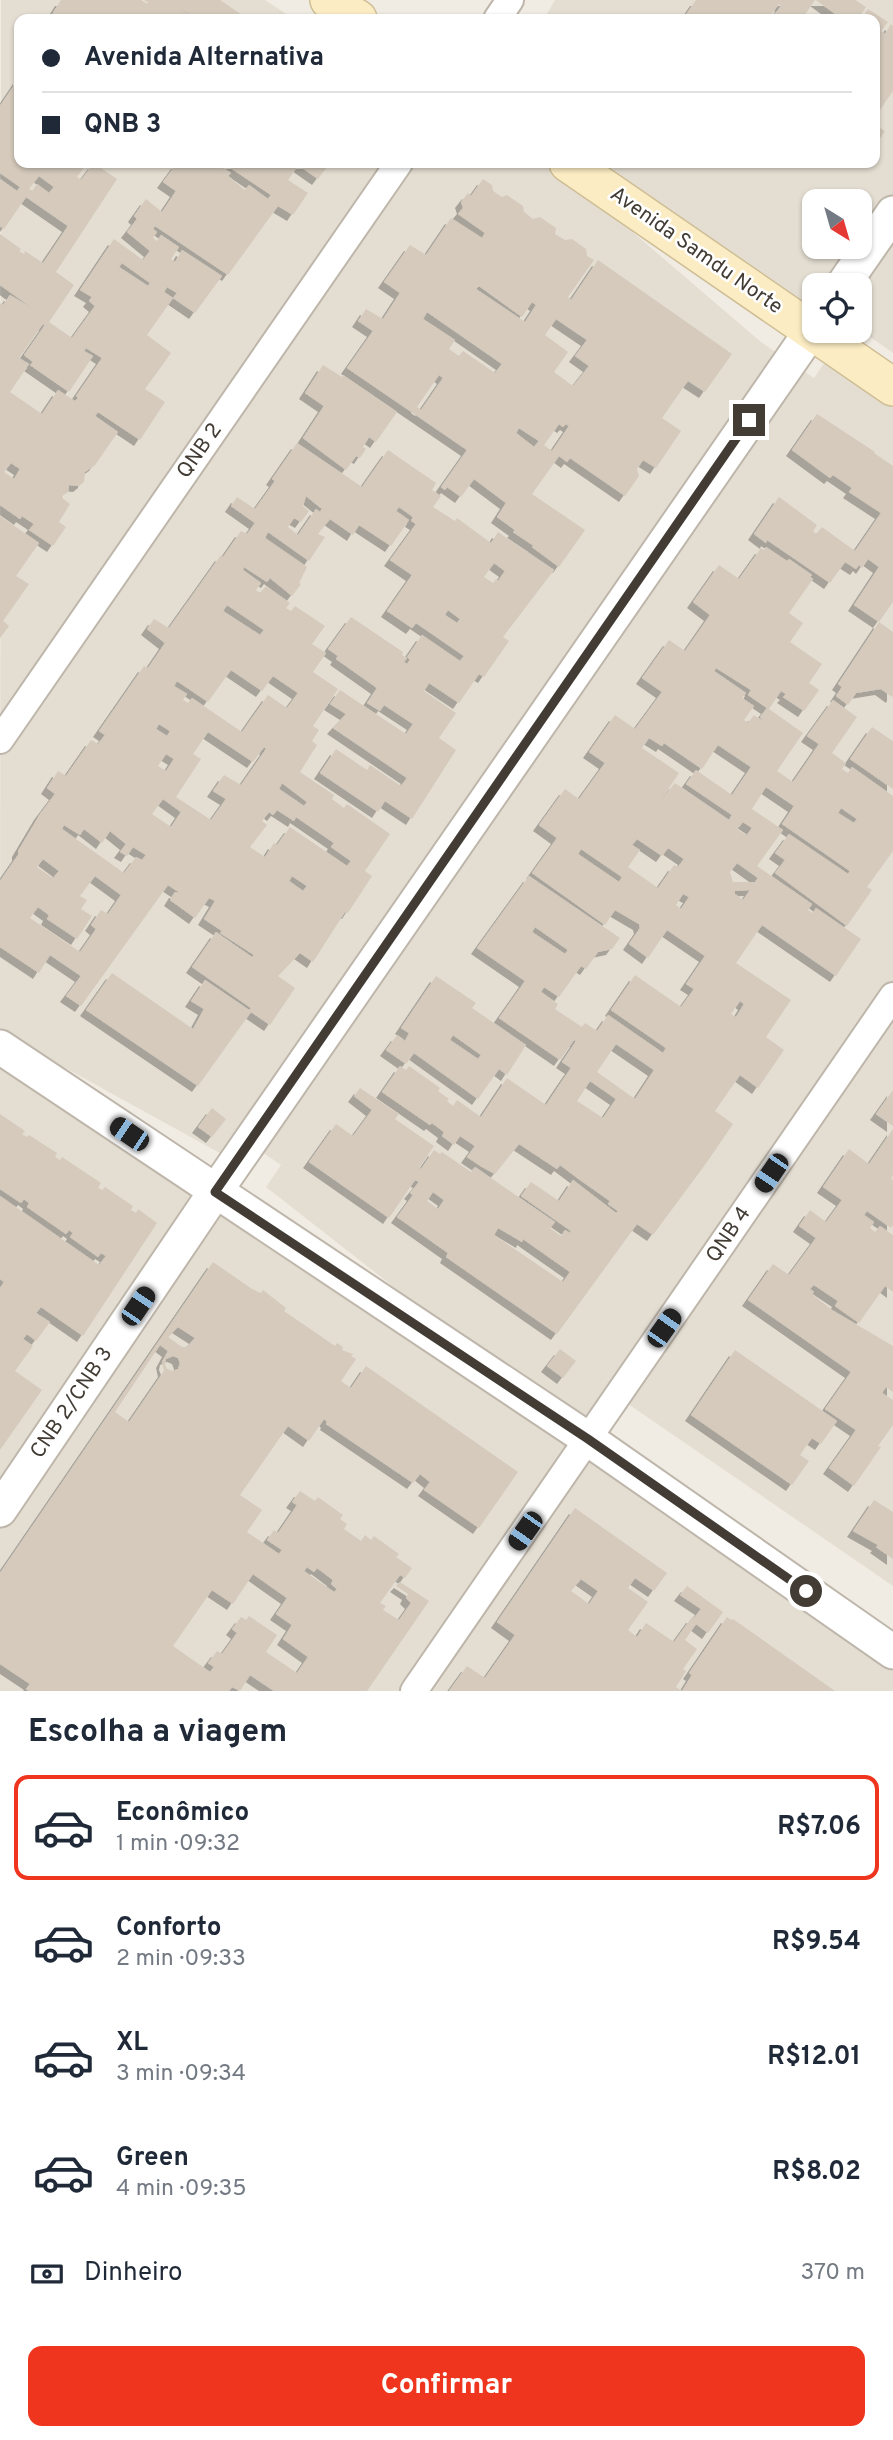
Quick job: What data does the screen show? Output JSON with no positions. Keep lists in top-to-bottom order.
{
  "streets": {
    "main road": ["Avenida Samdu Norte"],
    "street": ["QNB 2", "QNB 4", "CNB 2/CNB 3"]
  },
  "north": "bottom right",
  "page": {
    "banner": ["Avenida Alternativa", "QNB 3"],
    "heading": "Escolha a viagem",
    "list": [
      {
        "name": "Econômico",
        "note": "1 min · 09:32",
        "value": "R$7.06"
      },
      {
        "name": "Conforto",
        "note": "2 min · 09:33",
        "value": "R$9.54"
      },
      {
        "name": "XL",
        "note": "3 min · 09:34",
        "value": "R$12.01"
      },
      {
        "name": "Green",
        "note": "4 min · 09:35",
        "value": "R$8.02"
      }
    ],
    "pay": ["Dinheiro", "370 m"],
    "buttons": "Confirmar"
  }
}
